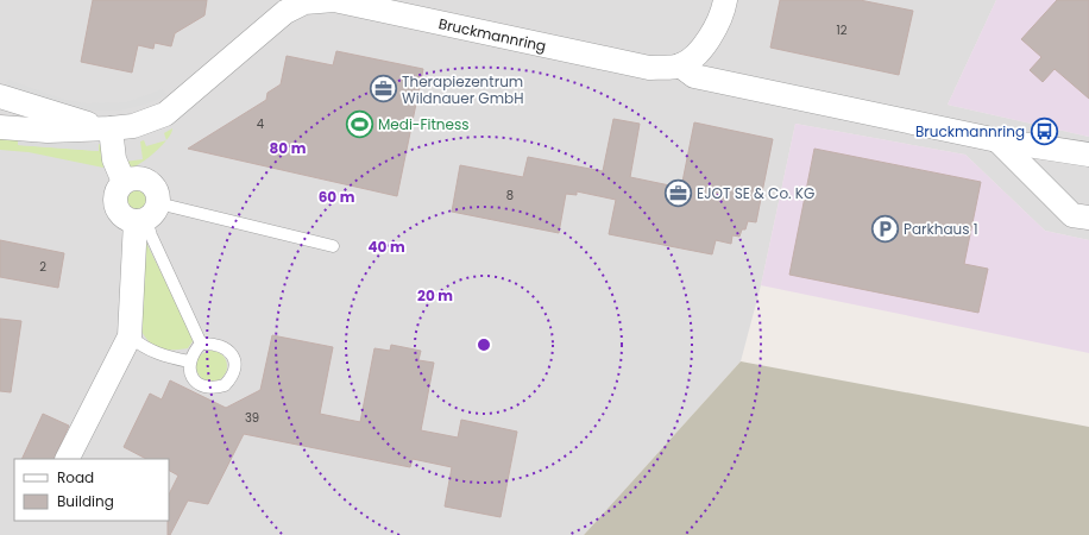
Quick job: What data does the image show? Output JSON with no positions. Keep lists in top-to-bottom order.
{
  "streets": {
    "street": ["Bruckmannring"]
  },
  "places": {
    "office": ["Therapiezentrum Wildnauer GmbH", "EJOT SE & Co. KG"],
    "sports": ["Medi-Fitness"],
    "bus stop": ["Bruckmannring"],
    "parking": ["Parkhaus 1"]
  },
  "house_numbers": [
    "12",
    "4",
    "8",
    "2",
    "39"
  ],
  "legend": ["Road", "Building"],
  "rings": [
    "80 m",
    "60 m",
    "40 m",
    "20 m"
  ]
}
